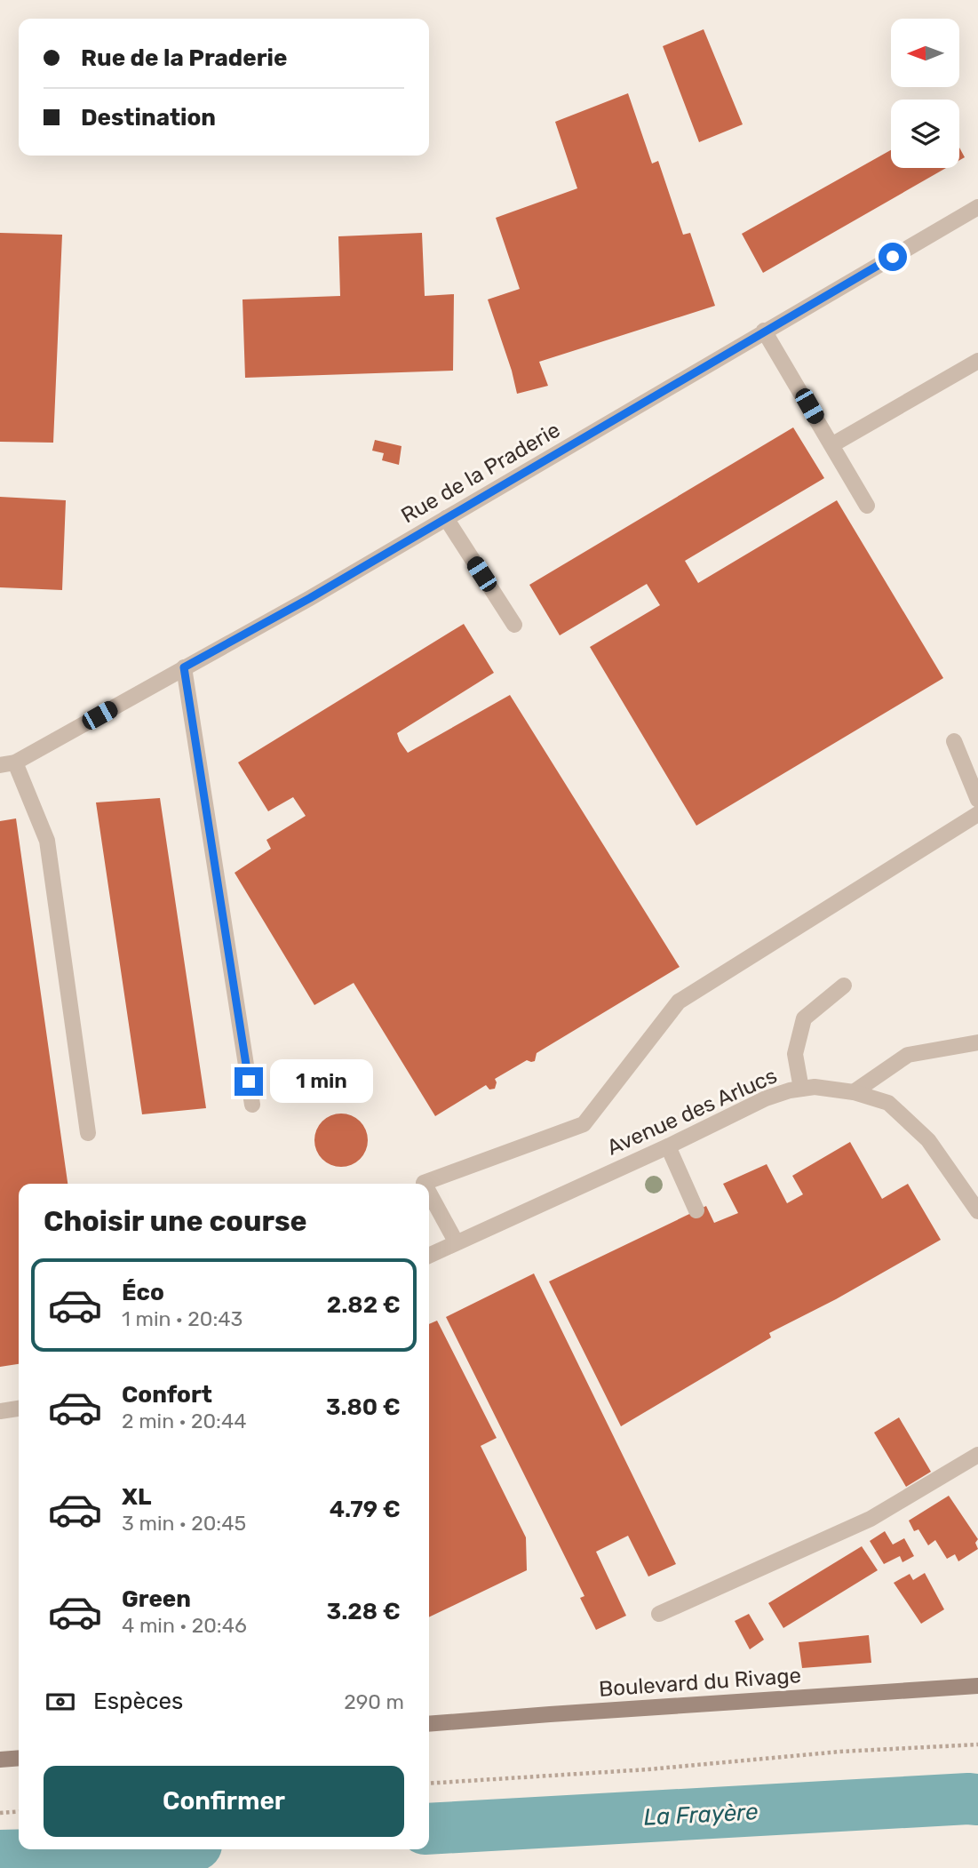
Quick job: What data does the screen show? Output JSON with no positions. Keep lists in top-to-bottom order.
{
  "streets": {
    "main road": ["Boulevard du Rivage"],
    "street": ["Rue de la Praderie", "Avenue des Arlucs"]
  },
  "water": ["La Frayère"],
  "north": "left",
  "page": {
    "banner": ["Rue de la Praderie", "Destination"],
    "bubble": "1 min",
    "heading": "Choisir une course",
    "list": [
      {
        "name": "Éco",
        "note": "1 min · 20:43",
        "value": "2.82 €"
      },
      {
        "name": "Confort",
        "note": "2 min · 20:44",
        "value": "3.80 €"
      },
      {
        "name": "XL",
        "note": "3 min · 20:45",
        "value": "4.79 €"
      },
      {
        "name": "Green",
        "note": "4 min · 20:46",
        "value": "3.28 €"
      }
    ],
    "pay": ["Espèces", "290 m"],
    "buttons": "Confirmer"
  }
}
